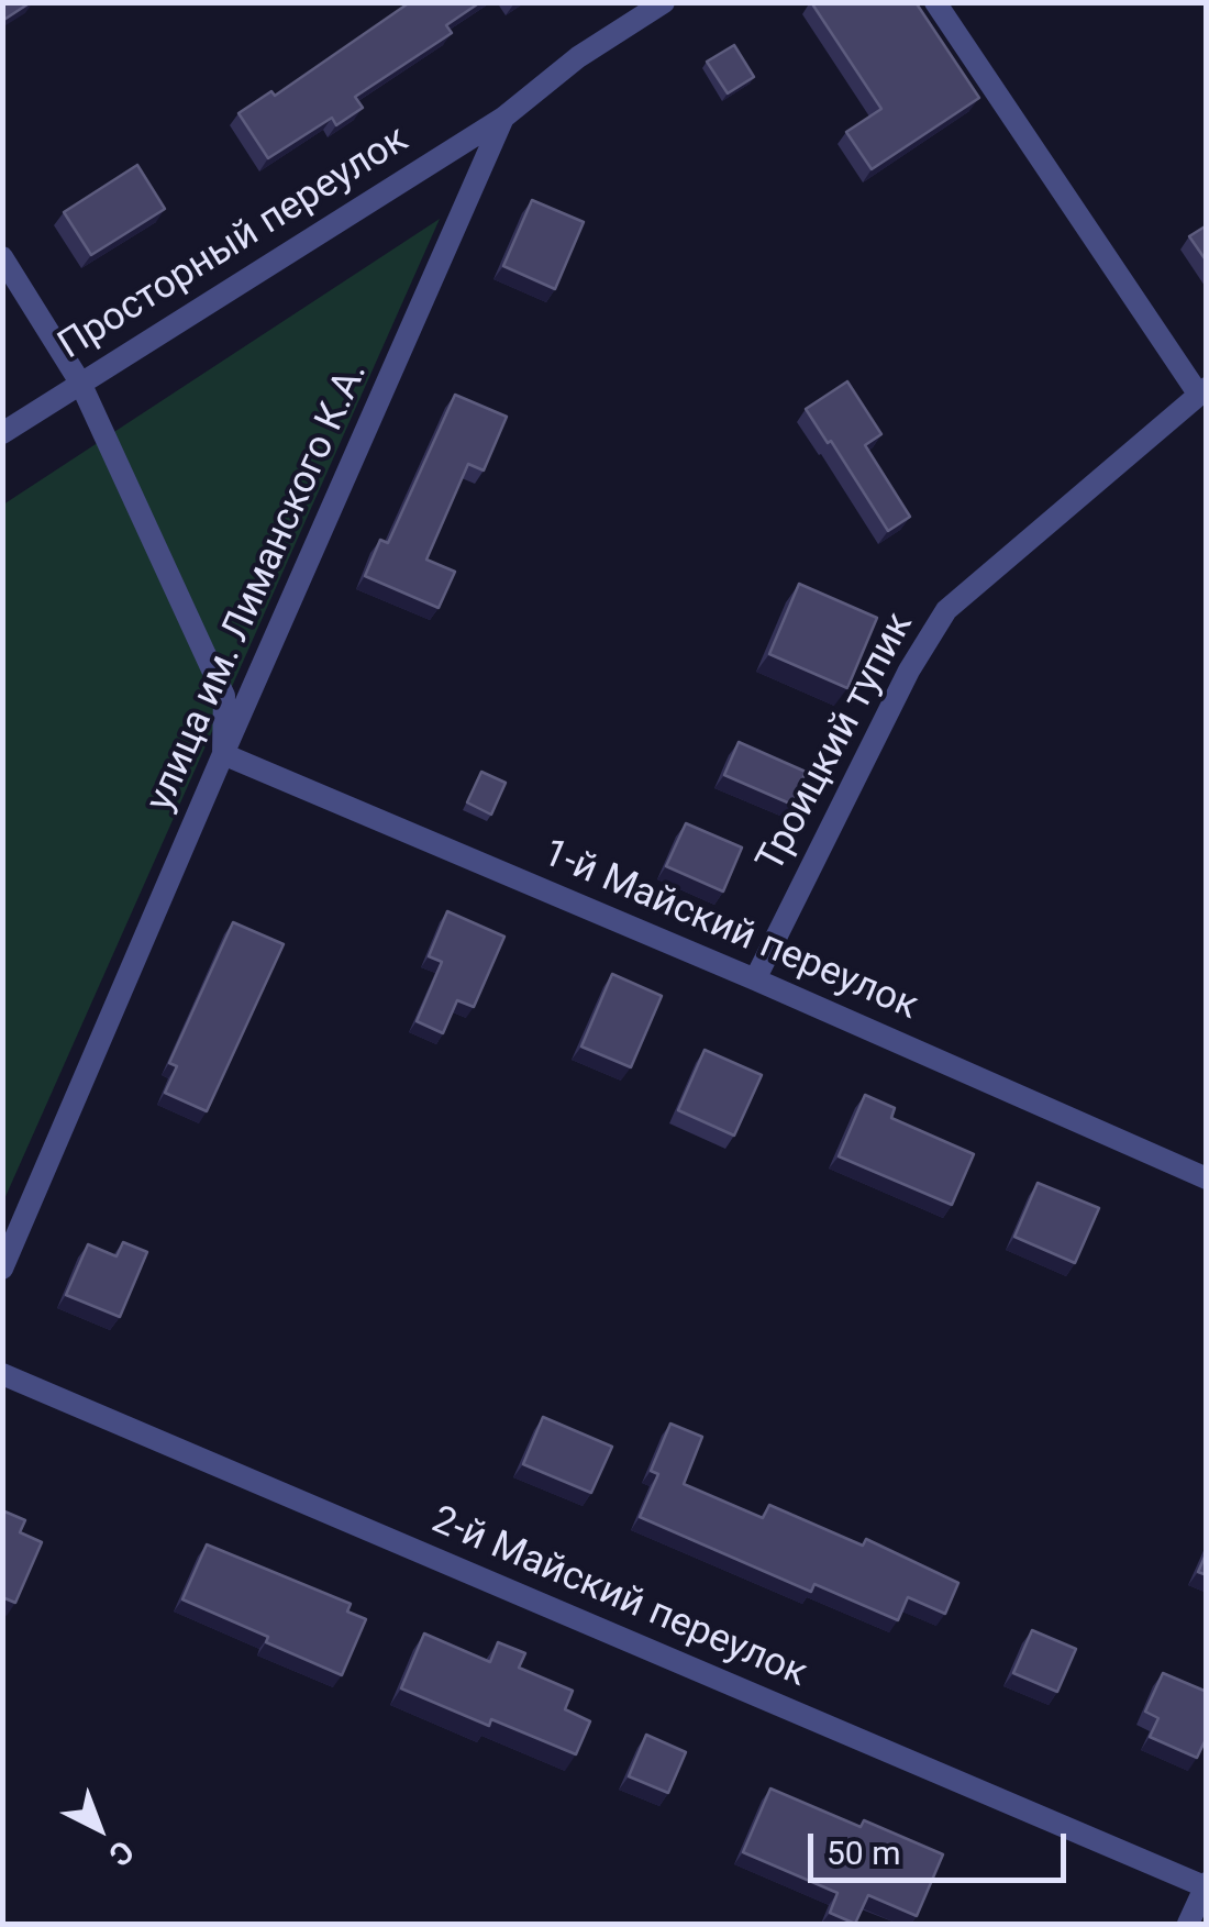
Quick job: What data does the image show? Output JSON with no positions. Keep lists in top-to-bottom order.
{
  "streets": {
    "street": [
      "Просторный переулок",
      "улица им. Лиманского К.А.",
      "Троицкий тупик",
      "1-й Майский переулок",
      "2-й Майский переулок"
    ]
  },
  "crossings": [
    ["Просторный переулок", "улица им. Лиманского К.А."],
    ["улица им. Лиманского К.А.", "1-й Майский переулок"],
    ["Троицкий тупик", "1-й Майский переулок"]
  ],
  "scale_bar": "50 m",
  "north": "bottom right"
}
